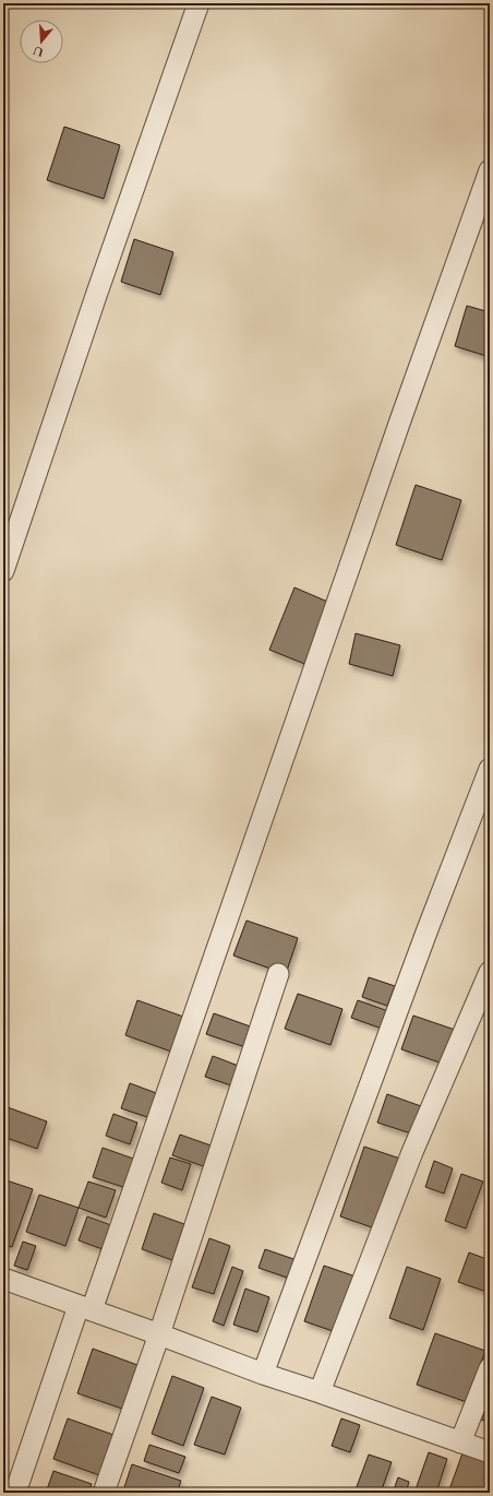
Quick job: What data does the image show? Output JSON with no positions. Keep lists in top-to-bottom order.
{
  "north": "bottom"
}
